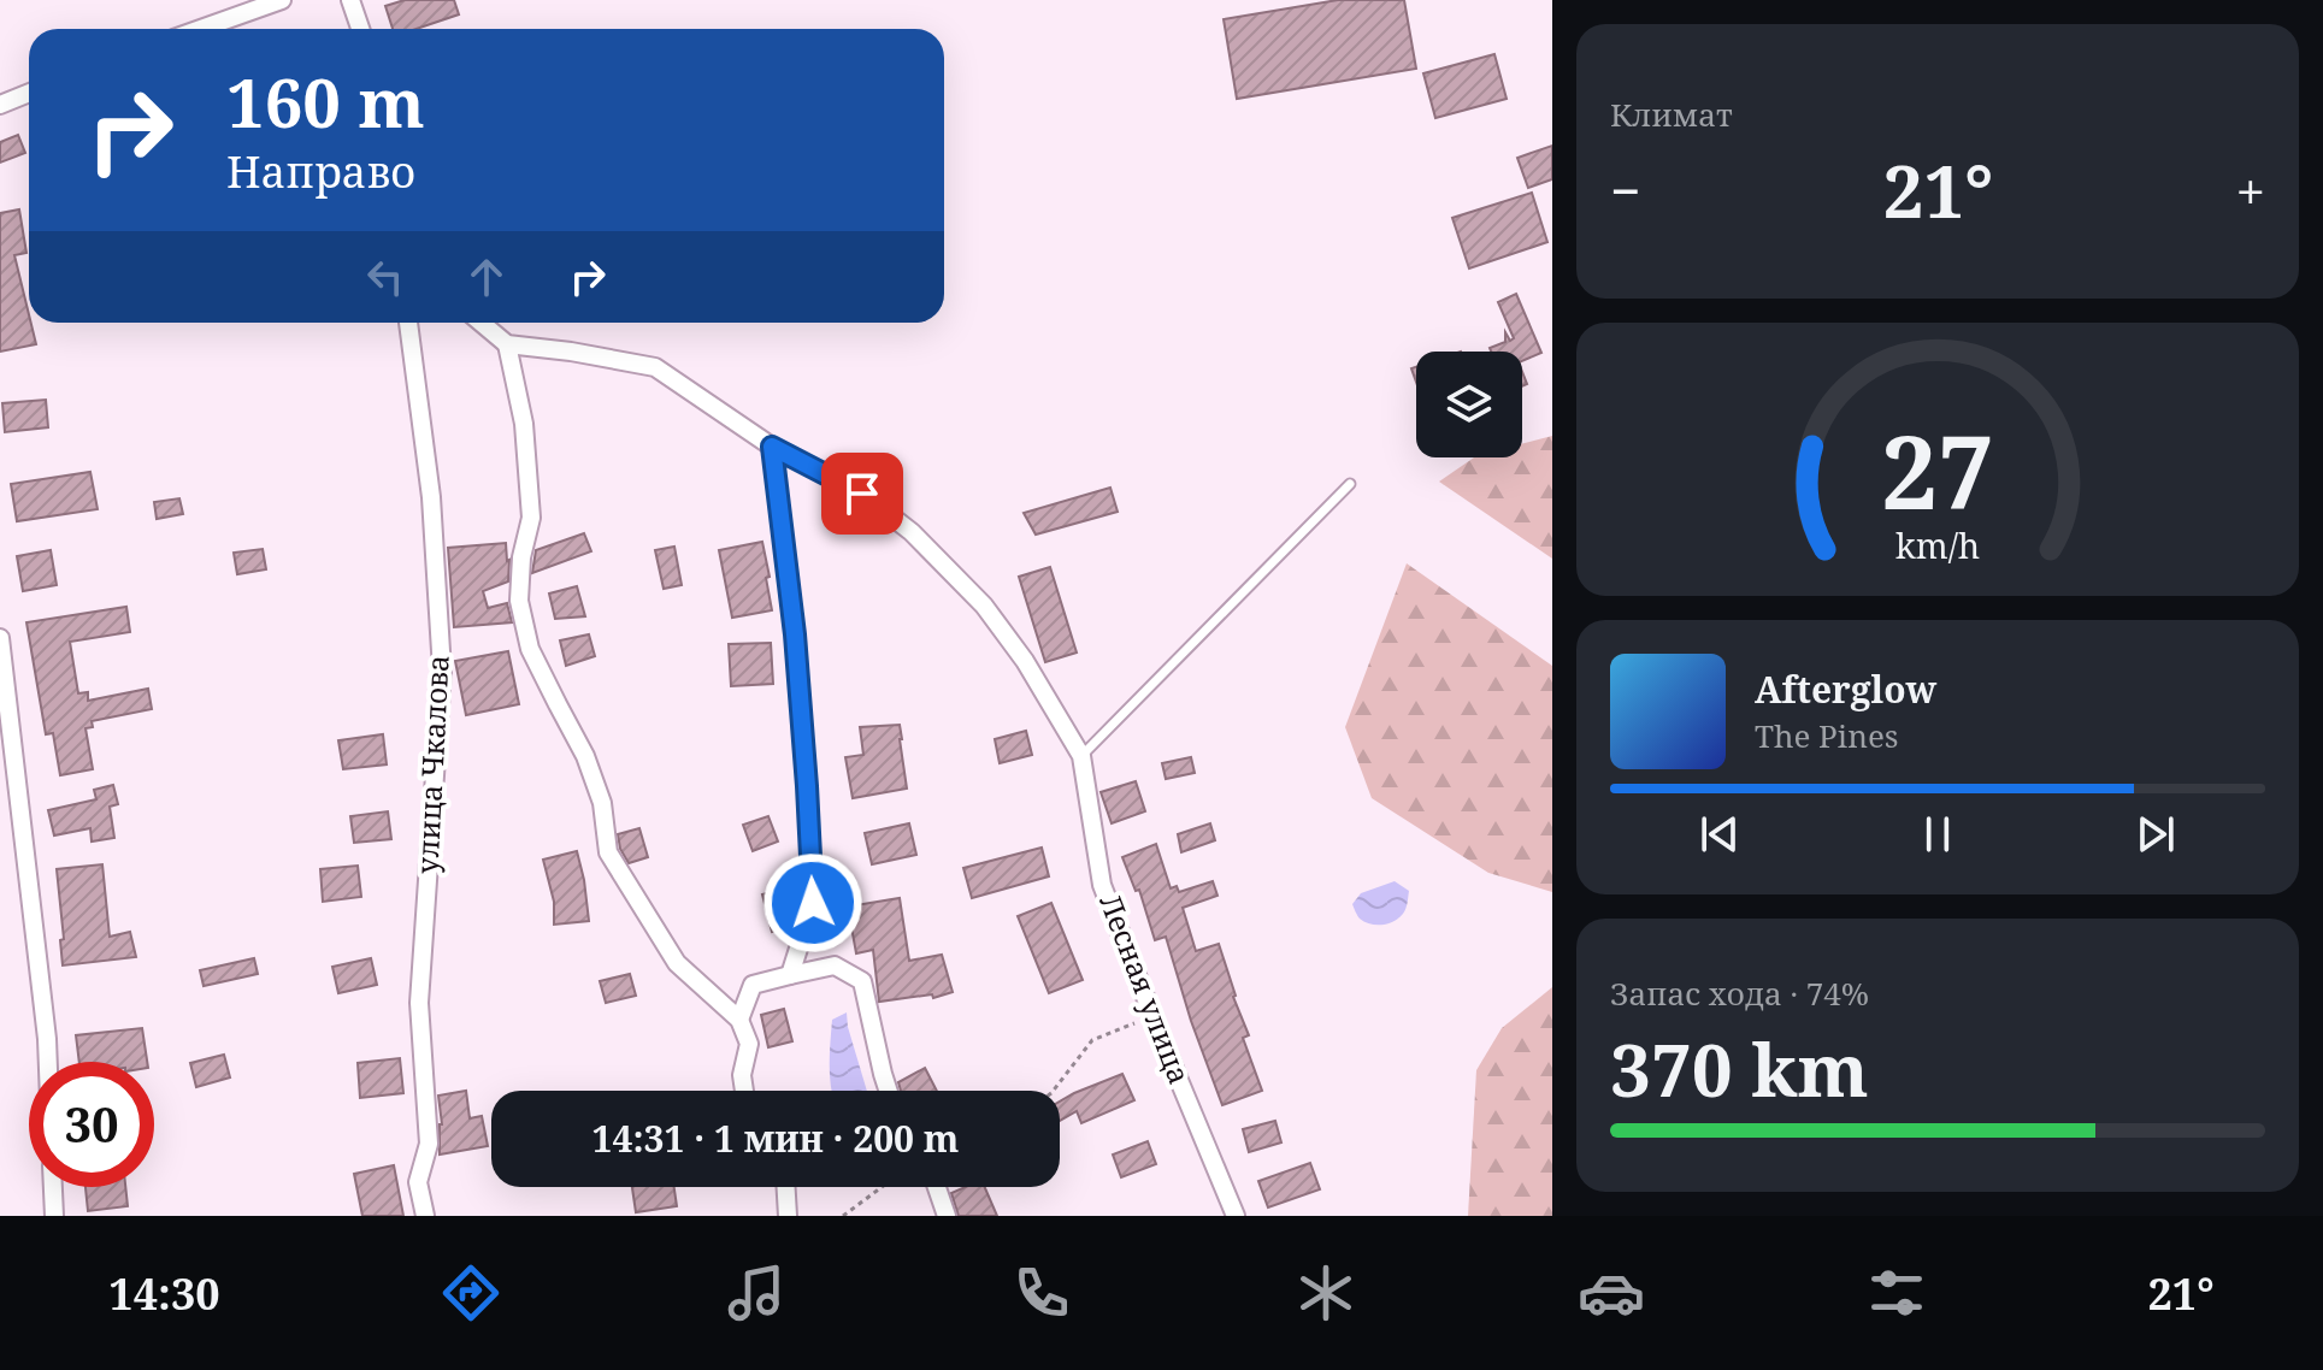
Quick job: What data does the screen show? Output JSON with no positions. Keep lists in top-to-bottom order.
{
  "streets": {
    "street": ["улица Чкалова", "Лесная улица"]
  },
  "page": {
    "tile": [
      "Климат",
      ["Запас хода · 74%", "370 km"]
    ],
    "turn": ["160 m", "Направо"],
    "heat": ["−", "21°", "+"],
    "song": ["Afterglow", "The Pines"],
    "limit": "30",
    "trip": "14:31 · 1 мин · 200 m",
    "tabs": ["14:30", "21°"],
    "gauge": ["27", "km/h"]
  }
}
